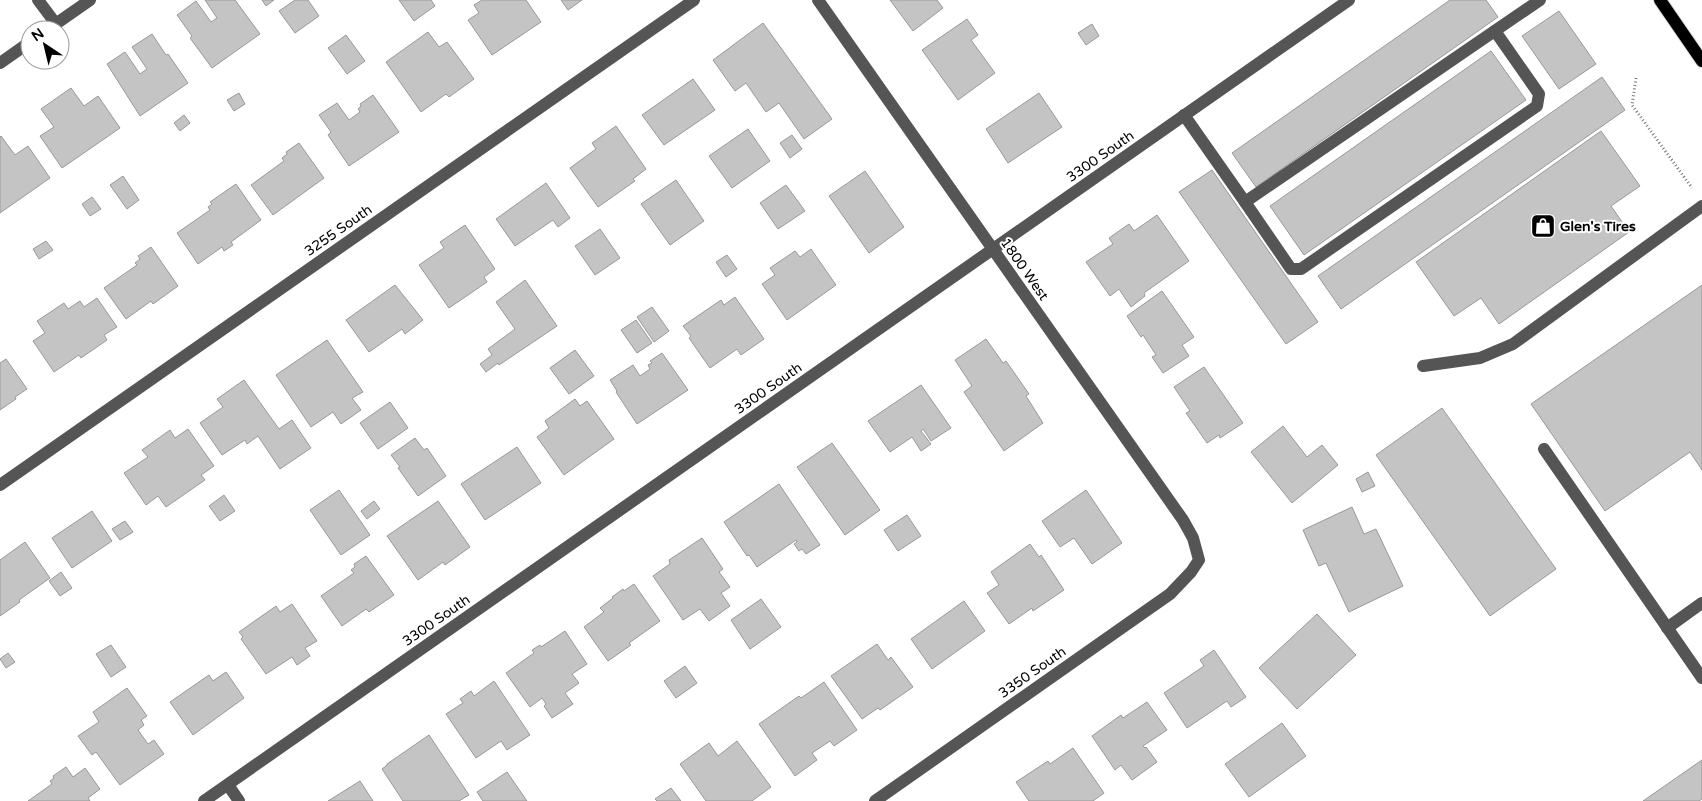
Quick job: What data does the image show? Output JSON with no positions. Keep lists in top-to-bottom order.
{
  "streets": {
    "street": [
      "3300 South",
      "3255 South",
      "1800 West",
      "3350 South"
    ]
  },
  "crossings": [
    ["3300 South", "1800 West"],
    ["1800 West", "3350 South"]
  ],
  "places": {
    "shop": ["Glen's Tires"]
  },
  "north": "top left"
}
